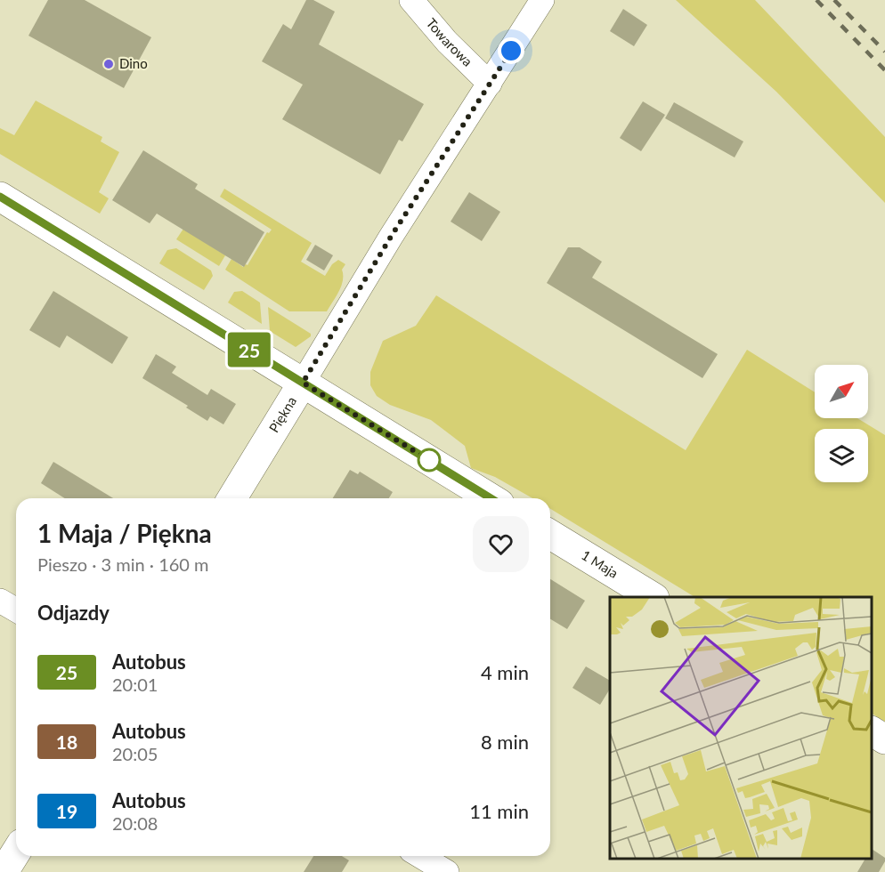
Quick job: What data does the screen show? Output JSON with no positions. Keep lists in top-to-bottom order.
{
  "streets": {
    "street": ["Towarowa", "Piękna", "1 Maja"]
  },
  "crossings": [
    ["Towarowa", "Piękna"]
  ],
  "places": ["Dino"],
  "lines": ["bus line 25"],
  "north": "top right",
  "page": {
    "on_map": "25",
    "heading": [
      ["1 Maja / Piękna", "Pieszo · 3 min · 160 m"],
      "Odjazdy"
    ],
    "list": [
      {
        "mark": "25",
        "name": "Autobus",
        "note": "20:01",
        "value": "4 min"
      },
      {
        "mark": "18",
        "name": "Autobus",
        "note": "20:05",
        "value": "8 min"
      },
      {
        "mark": "19",
        "name": "Autobus",
        "note": "20:08",
        "value": "11 min"
      }
    ]
  }
}
